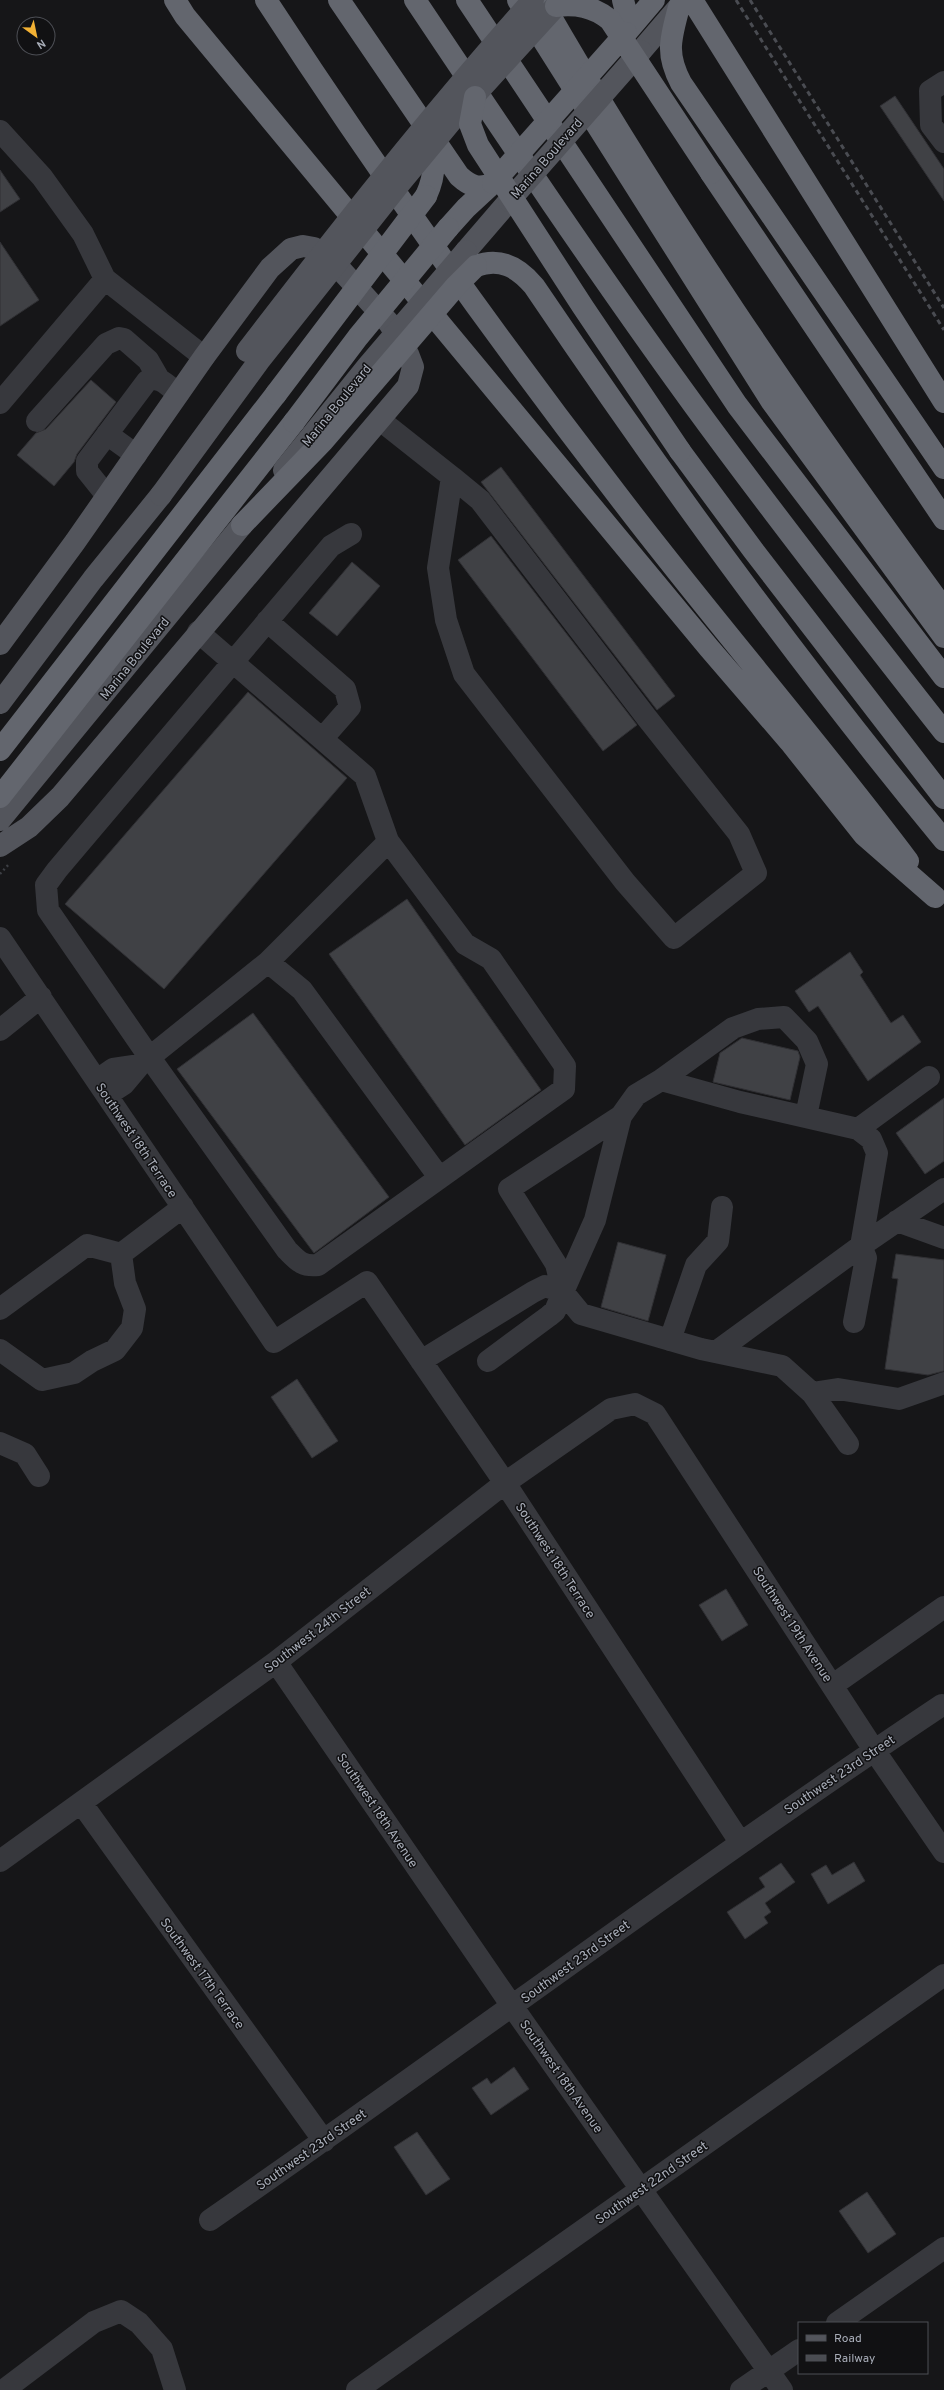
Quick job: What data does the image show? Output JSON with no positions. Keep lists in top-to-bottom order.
{
  "streets": {
    "main road": ["Marina Boulevard"],
    "street": [
      "Southwest 18th Terrace",
      "Southwest 19th Avenue",
      "Southwest 24th Street",
      "Southwest 23rd Street",
      "Southwest 18th Avenue",
      "Southwest 17th Terrace",
      "Southwest 22nd Street"
    ]
  },
  "crossings": [
    ["Southwest 18th Terrace", "Southwest 24th Street"],
    ["Southwest 18th Terrace", "Southwest 23rd Street"],
    ["Southwest 19th Avenue", "Southwest 24th Street"],
    ["Southwest 19th Avenue", "Southwest 23rd Street"],
    ["Southwest 24th Street", "Southwest 18th Avenue"],
    ["Southwest 24th Street", "Southwest 17th Terrace"],
    ["Southwest 23rd Street", "Southwest 18th Avenue"],
    ["Southwest 23rd Street", "Southwest 17th Terrace"],
    ["Southwest 18th Avenue", "Southwest 22nd Street"]
  ],
  "legend": ["Road", "Railway"],
  "north": "bottom right"
}
